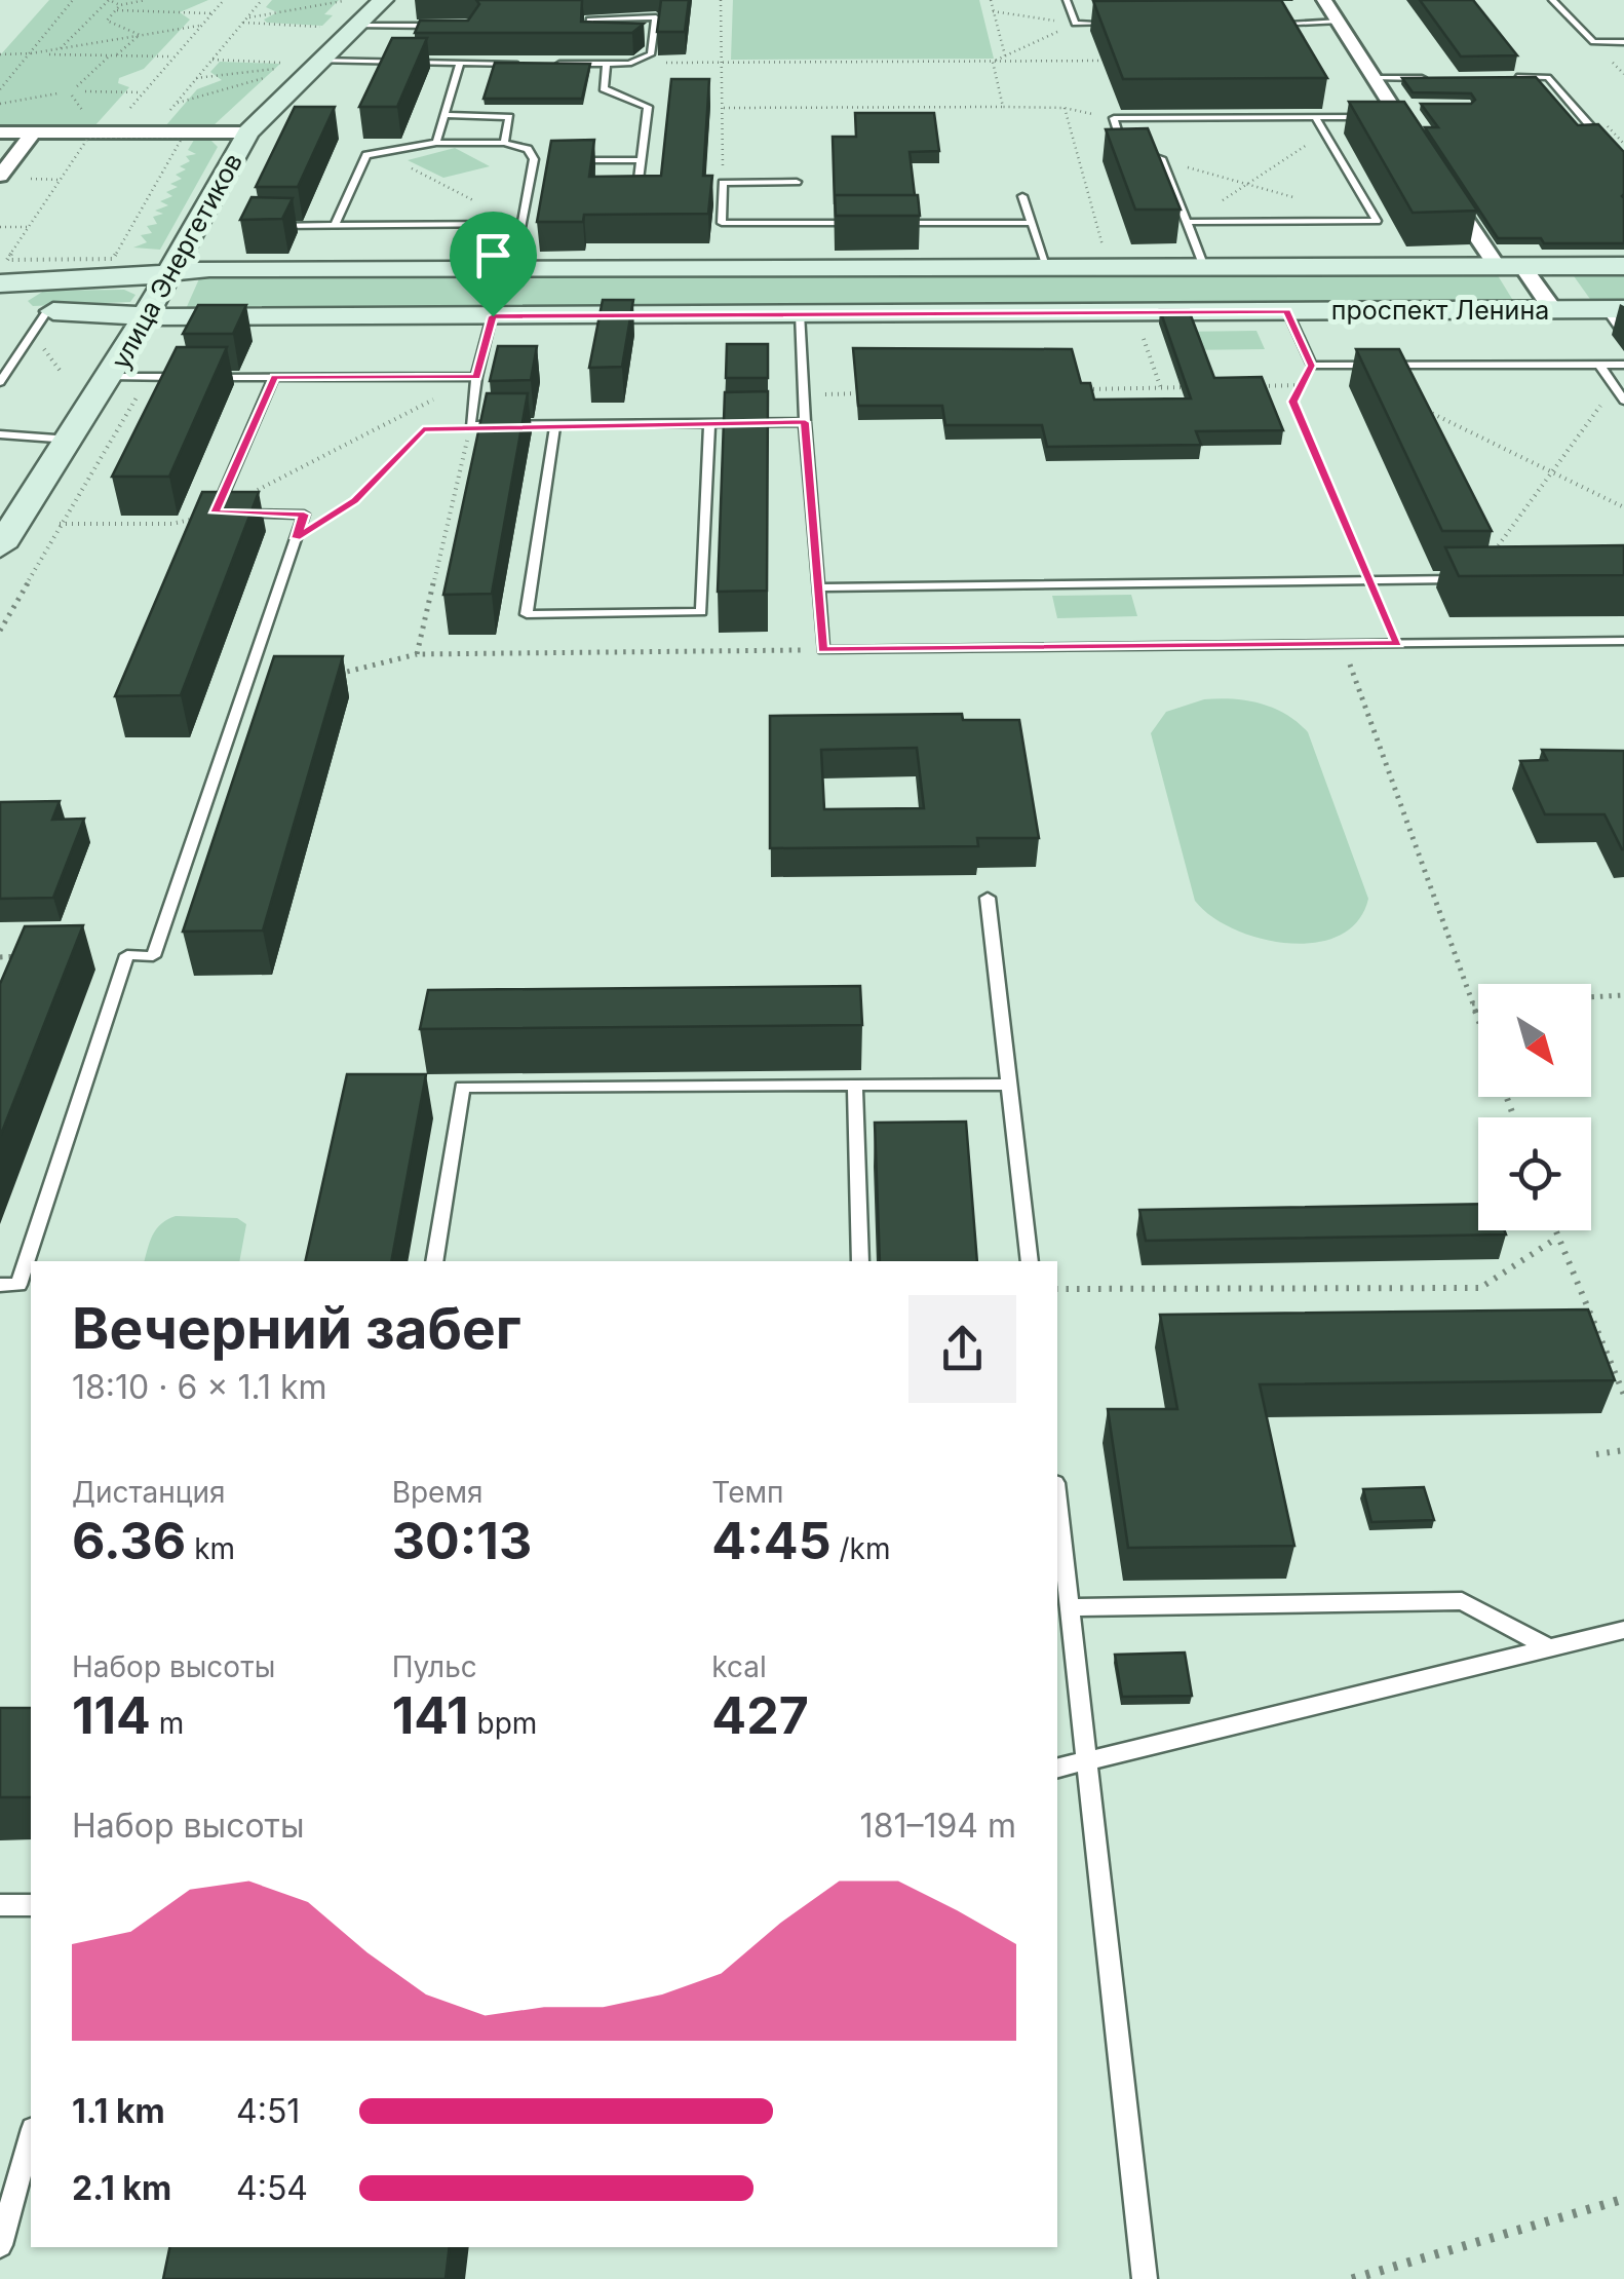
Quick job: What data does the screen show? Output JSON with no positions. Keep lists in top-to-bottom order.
{
  "streets": {
    "street": ["улица Энергетиков", "проспект Ленина"]
  },
  "crossings": [
    ["улица Энергетиков", "проспект Ленина"]
  ],
  "north": "bottom right",
  "page": {
    "heading": ["Вечерний забег", "18:10 · 6 × 1.1 km"],
    "stats": [
      ["Дистанция", "6.36 km"],
      ["Время", "30:13"],
      ["Темп", "4:45 /km"],
      ["Набор высоты", "114 m"],
      ["Пульс", "141 bpm"],
      ["kcal", "427"]
    ],
    "chart": ["Набор высоты", "181–194 m"],
    "list": [
      {
        "name": "1.1 km",
        "note": "4:51"
      },
      {
        "name": "2.1 km",
        "note": "4:54"
      }
    ]
  }
}
